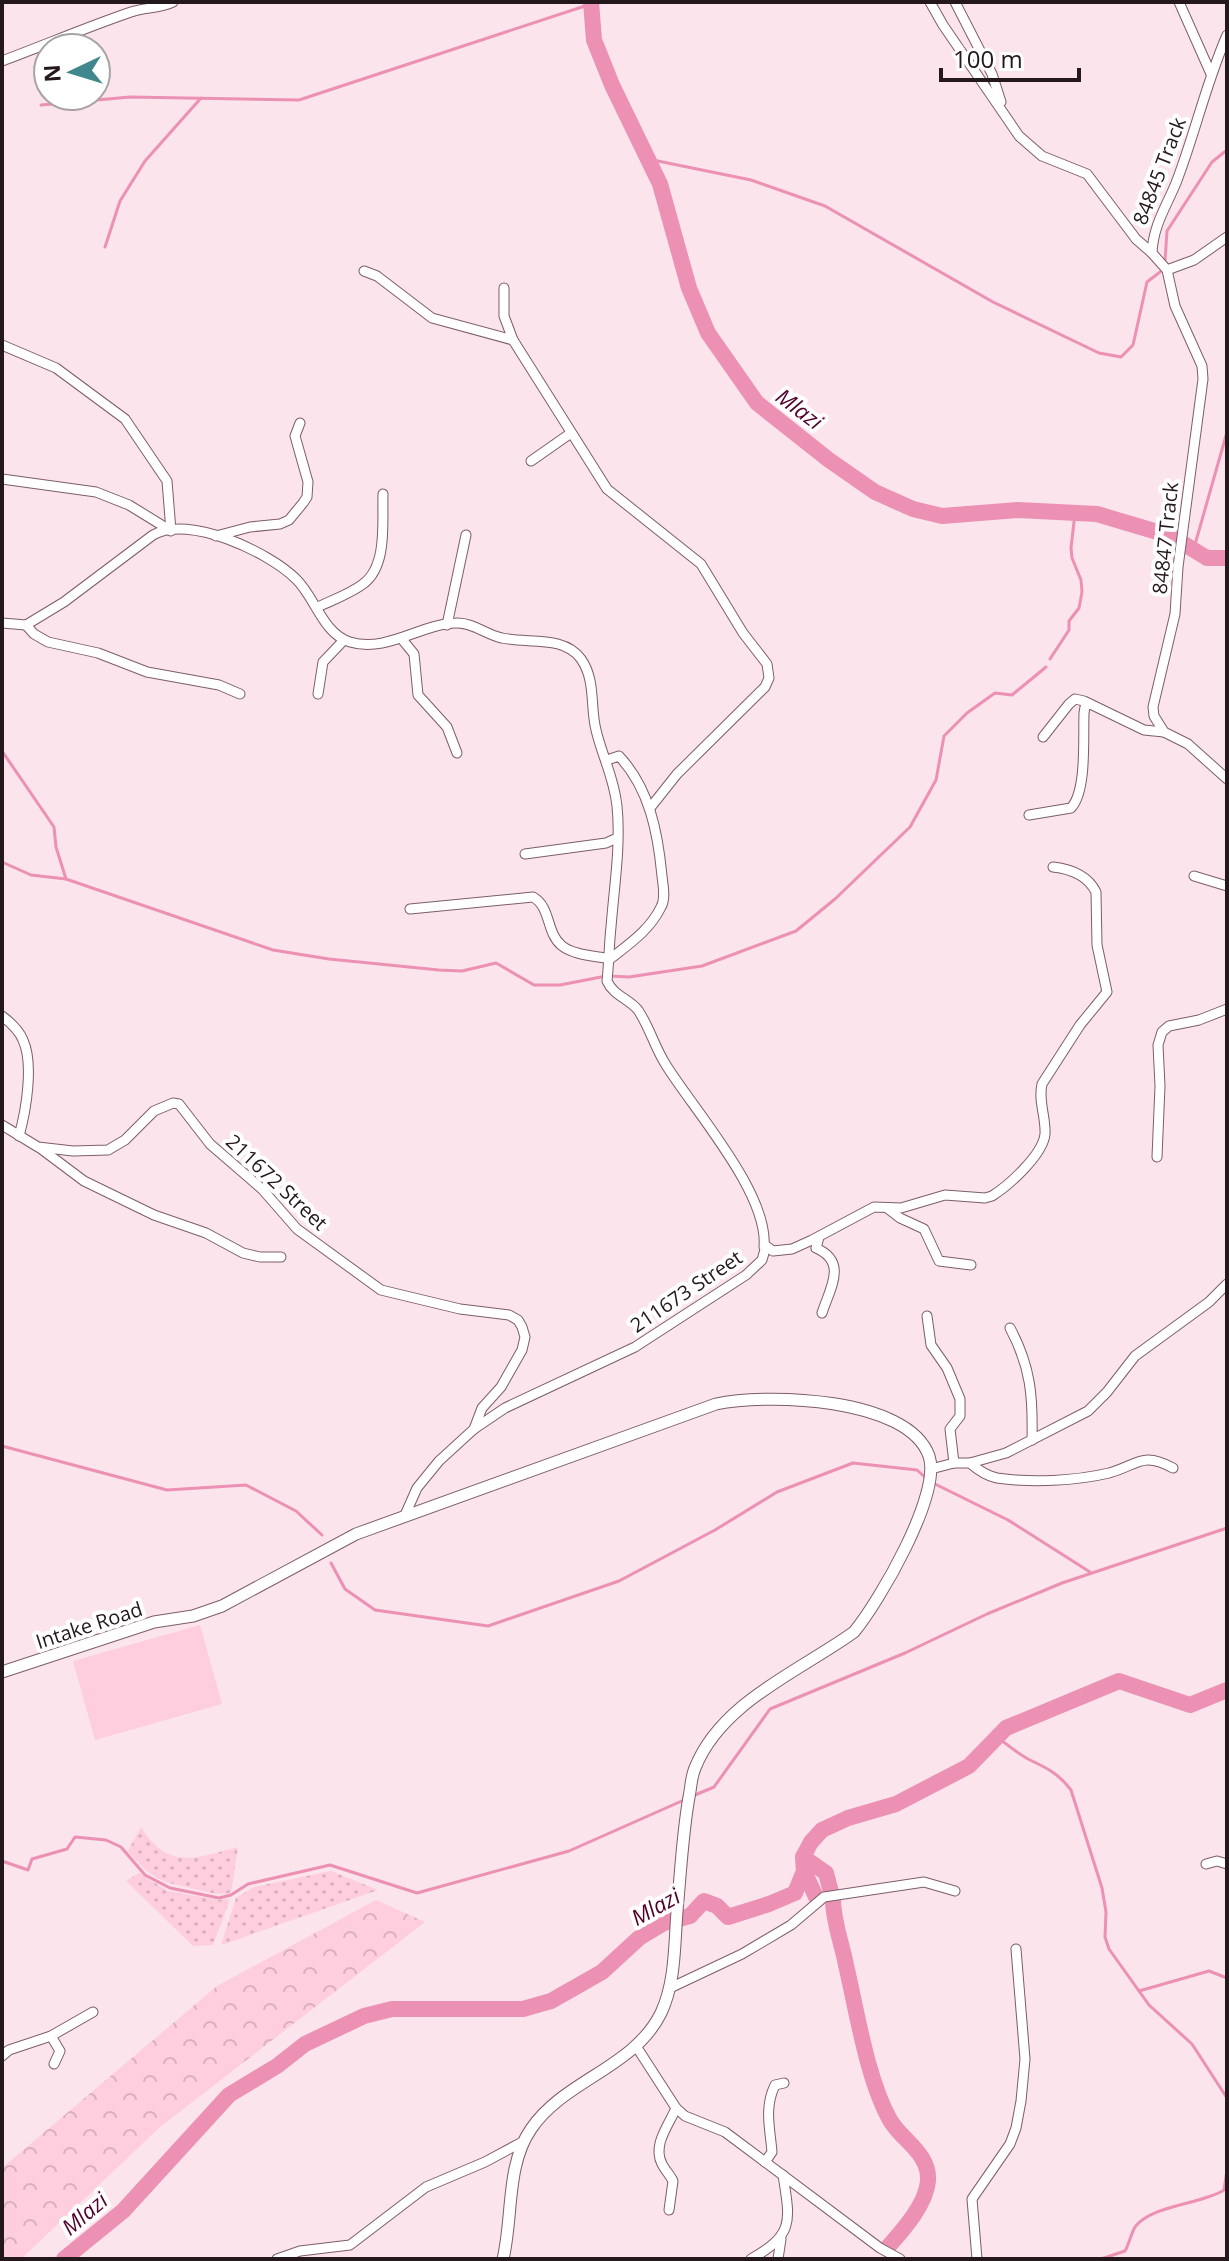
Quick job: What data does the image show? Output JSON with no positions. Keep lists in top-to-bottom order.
{
  "streets": {
    "street": [
      "84845 Track",
      "84847 Track",
      "211672 Street",
      "211673 Street",
      "Intake Road"
    ]
  },
  "crossings": [
    ["84845 Track", "84847 Track"],
    ["211672 Street", "211673 Street"]
  ],
  "water": ["Mlazi"],
  "scale_bar": "100 m",
  "north": "left"
}
